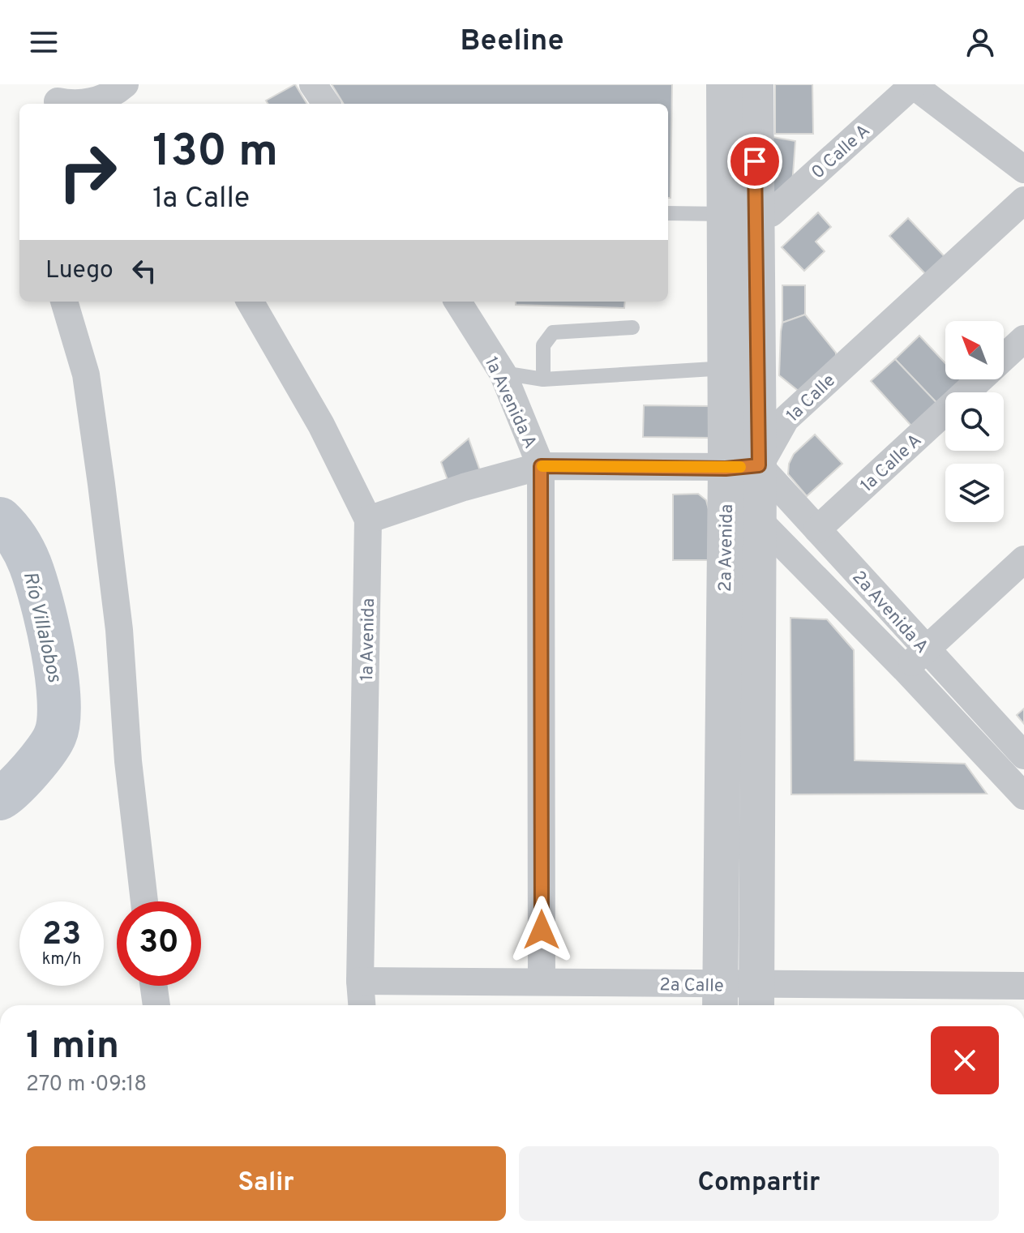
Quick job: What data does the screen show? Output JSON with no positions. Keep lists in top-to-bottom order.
{
  "streets": {
    "street": [
      "0 Calle A",
      "1a Calle",
      "1a Avenida A",
      "1a Calle A",
      "2a Avenida",
      "2a Avenida A",
      "1a Avenida",
      "2a Calle"
    ]
  },
  "crossings": [
    ["0 Calle A", "2a Avenida"],
    ["1a Calle", "2a Avenida"],
    ["1a Calle", "2a Avenida A"],
    ["1a Avenida A", "2a Calle"],
    ["1a Calle A", "2a Avenida A"],
    ["2a Avenida", "2a Avenida A"],
    ["2a Avenida", "2a Calle"],
    ["1a Avenida", "2a Calle"]
  ],
  "water": ["Río Villalobos"],
  "north": "top left",
  "page": {
    "header": "Beeline",
    "turn": ["130 m", "1a Calle"],
    "then": "Luego",
    "speed": "23 km/h",
    "limit": "30",
    "heading": ["1 min", "270 m · 09:18"],
    "buttons": ["Salir", "Compartir"]
  }
}
